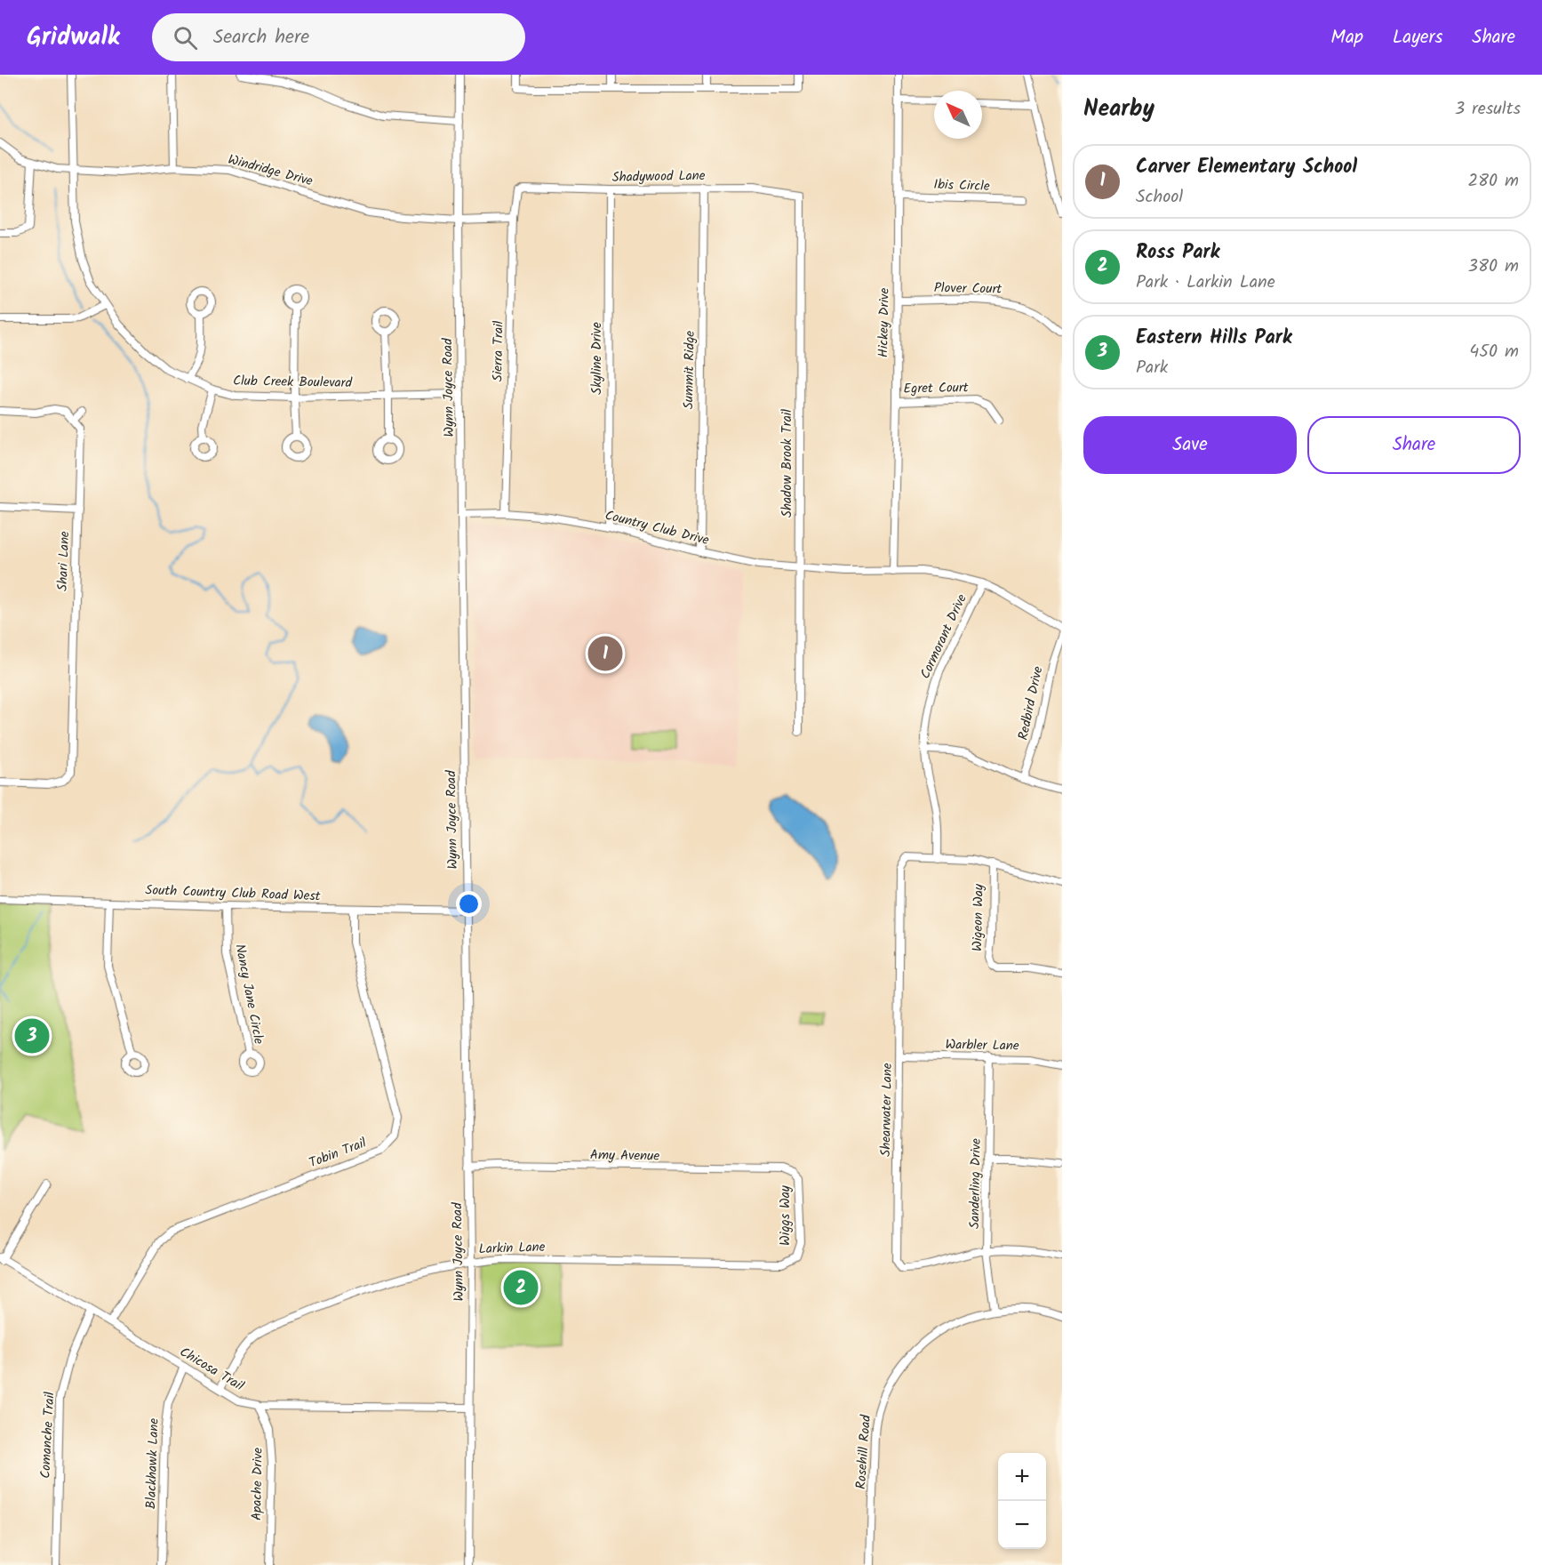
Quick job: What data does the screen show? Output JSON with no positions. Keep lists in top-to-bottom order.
{
  "streets": {
    "street": [
      "Windridge Drive",
      "Shadywood Lane",
      "Ibis Circle",
      "Plover Court",
      "Hickey Drive",
      "Sierra Trail",
      "Skyline Drive",
      "Summit Ridge",
      "Club Creek Boulevard",
      "Wynn Joyce Road",
      "Egret Court",
      "Shadow Brook Trail",
      "Country Club Drive",
      "Shari Lane",
      "Cormorant Drive",
      "Redbird Drive",
      "South Country Club Road West",
      "Wigeon Way",
      "Nancy Jane Circle",
      "Warbler Lane",
      "Shearwater Lane",
      "Tobin Trail",
      "Amy Avenue",
      "Sanderling Drive",
      "Wiggs Way",
      "Larkin Lane",
      "Chicosa Trail",
      "Comanche Trail",
      "Rosehill Road",
      "Blackhawk Lane",
      "Apache Drive"
    ]
  },
  "crossings": [
    ["Windridge Drive", "Sierra Trail"],
    ["Windridge Drive", "Club Creek Boulevard"],
    ["Windridge Drive", "Wynn Joyce Road"],
    ["Shadywood Lane", "Sierra Trail"],
    ["Shadywood Lane", "Skyline Drive"],
    ["Shadywood Lane", "Summit Ridge"],
    ["Shadywood Lane", "Shadow Brook Trail"],
    ["Ibis Circle", "Hickey Drive"],
    ["Plover Court", "Hickey Drive"],
    ["Hickey Drive", "Egret Court"],
    ["Hickey Drive", "Country Club Drive"],
    ["Sierra Trail", "Country Club Drive"],
    ["Skyline Drive", "Country Club Drive"],
    ["Summit Ridge", "Country Club Drive"],
    ["Club Creek Boulevard", "Wynn Joyce Road"],
    ["Wynn Joyce Road", "Country Club Drive"],
    ["Wynn Joyce Road", "South Country Club Road West"],
    ["Wynn Joyce Road", "Amy Avenue"],
    ["Wynn Joyce Road", "Larkin Lane"],
    ["Wynn Joyce Road", "Chicosa Trail"],
    ["Shadow Brook Trail", "Country Club Drive"],
    ["Country Club Drive", "Cormorant Drive"],
    ["Cormorant Drive", "Shearwater Lane"],
    ["South Country Club Road West", "Nancy Jane Circle"],
    ["South Country Club Road West", "Tobin Trail"],
    ["Warbler Lane", "Shearwater Lane"],
    ["Warbler Lane", "Sanderling Drive"],
    ["Shearwater Lane", "Sanderling Drive"],
    ["Tobin Trail", "Chicosa Trail"],
    ["Amy Avenue", "Wiggs Way"],
    ["Sanderling Drive", "Rosehill Road"],
    ["Wiggs Way", "Larkin Lane"],
    ["Larkin Lane", "Chicosa Trail"],
    ["Chicosa Trail", "Comanche Trail"],
    ["Chicosa Trail", "Blackhawk Lane"],
    ["Chicosa Trail", "Apache Drive"]
  ],
  "north": "top left",
  "page": {
    "header": "Gridwalk",
    "search": "Search here",
    "nav": ["Map", "Layers", "Share"],
    "heading": ["Nearby", "3 results"],
    "list": [
      {
        "mark": "1",
        "name": "Carver Elementary School",
        "note": "School",
        "value": "280 m"
      },
      {
        "mark": "2",
        "name": "Ross Park",
        "note": "Park · Larkin Lane",
        "value": "380 m"
      },
      {
        "mark": "3",
        "name": "Eastern Hills Park",
        "note": "Park",
        "value": "450 m"
      }
    ],
    "buttons": ["Save", "Share"],
    "pins": ["1", "3", "2"],
    "map_buttons": ["+", "−"]
  }
}
